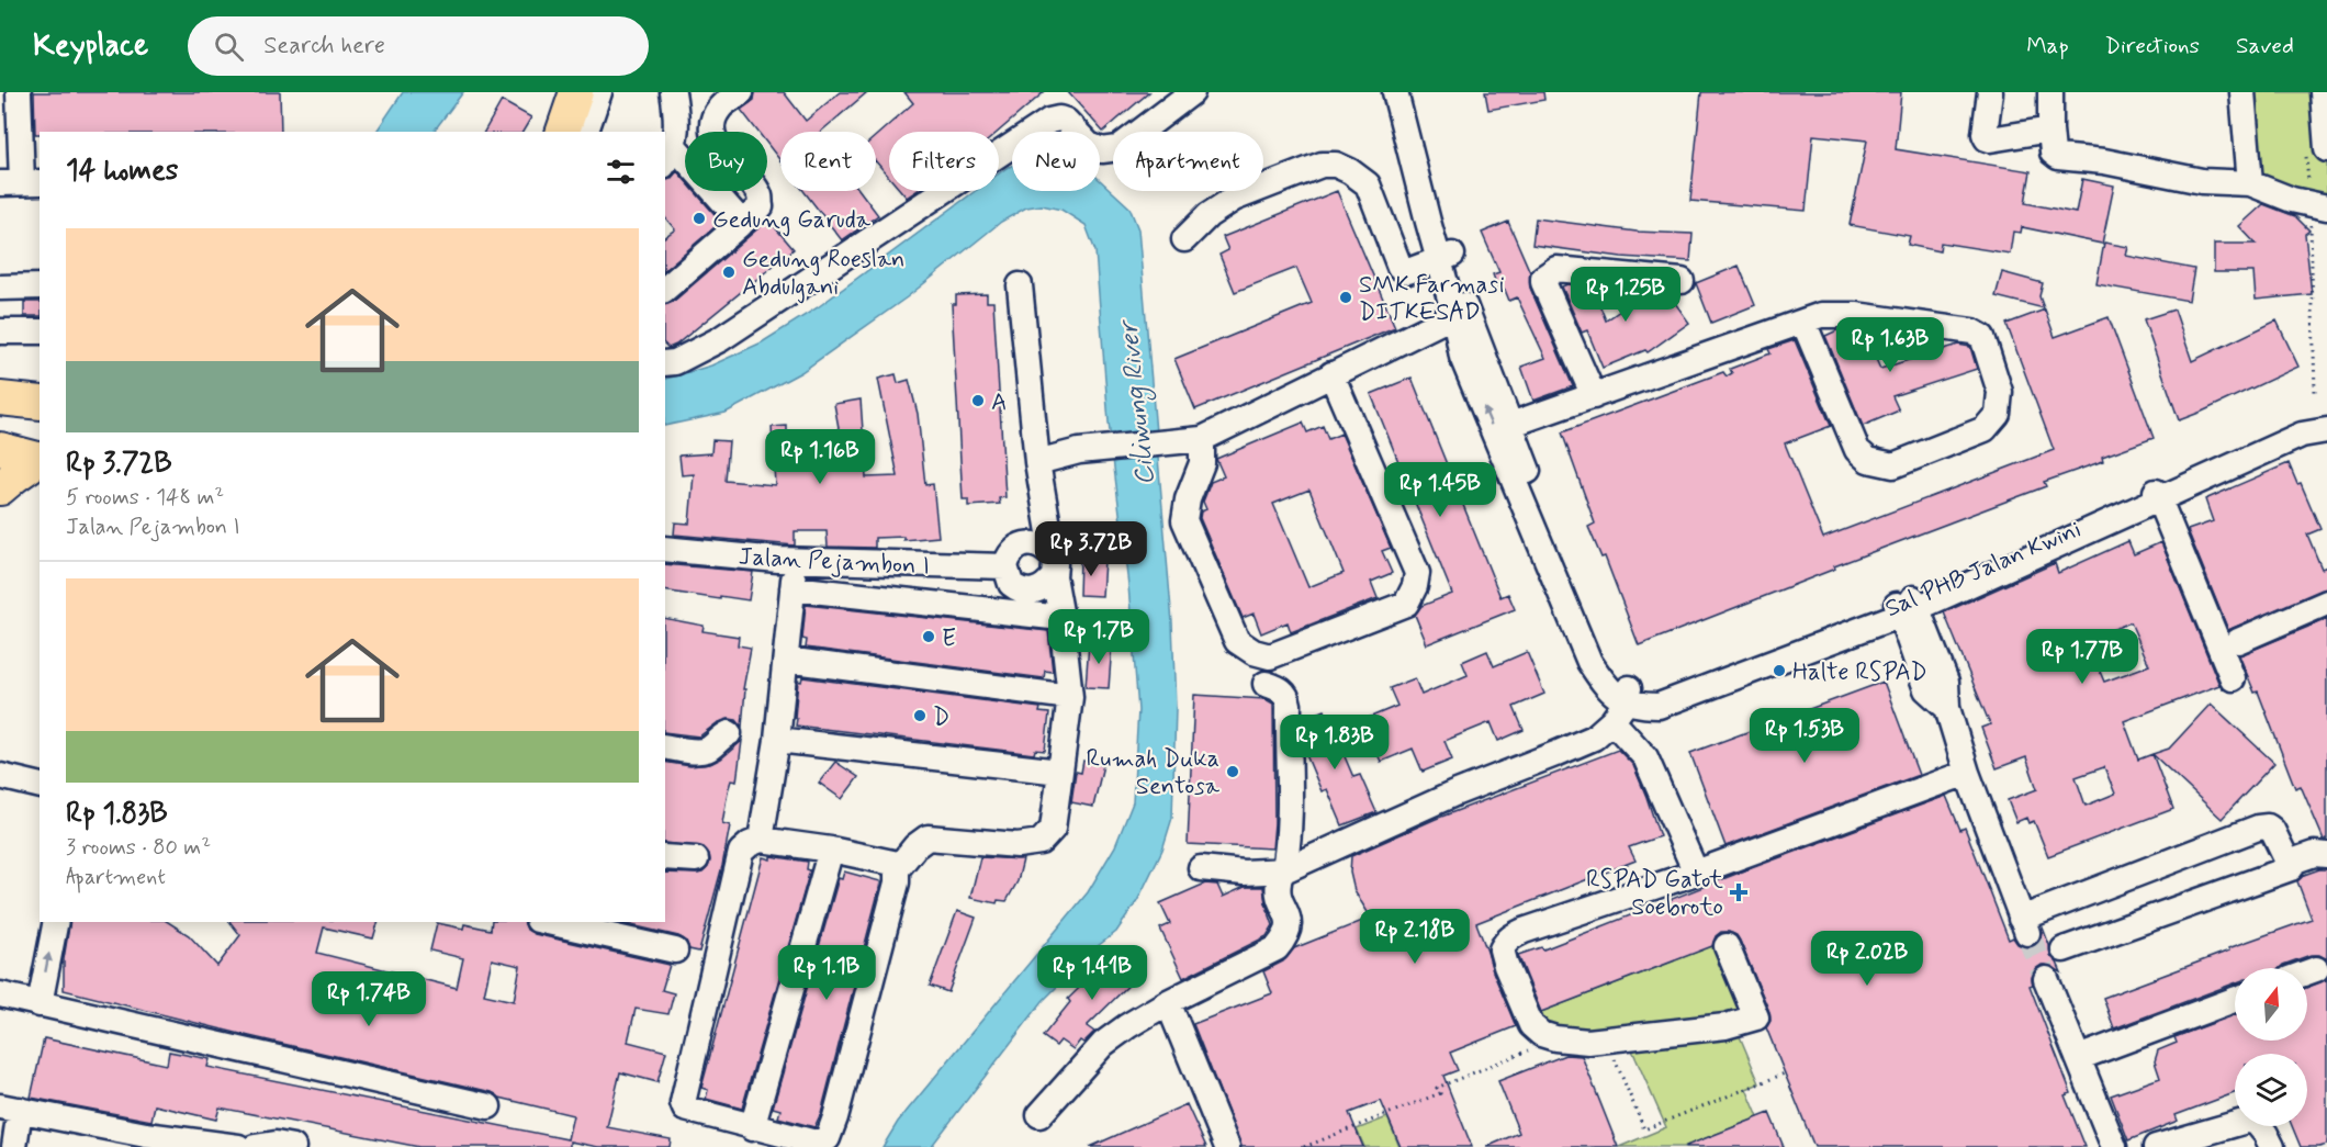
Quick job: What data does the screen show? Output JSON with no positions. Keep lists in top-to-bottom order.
{
  "streets": {
    "street": ["Jalan Pejambon I", "Sal PHB Jalan Kwini"]
  },
  "water": ["Ciliwung River"],
  "places": {
    "other": [
      "Gedung Garuda",
      "Gedung Roeslan Abdulgani",
      "SMK Farmasi DITKESAD",
      "A",
      "E",
      "Halte RSPAD",
      "D",
      "Rumah Duka Sentosa"
    ],
    "health": ["RSPAD Gatot Soebroto"]
  },
  "north": "top",
  "page": {
    "header": "Keyplace",
    "search": "Search here",
    "nav": ["Map", "Directions", "Saved"],
    "chip": [
      "Buy",
      "Rent",
      "Filters",
      "New",
      "Apartment"
    ],
    "heading": "14 homes",
    "list": [
      {
        "name": "Rp 3.72B",
        "note": "5 rooms · 148 m² · Jalan Pejambon I"
      },
      {
        "name": "Rp 1.83B",
        "note": "3 rooms · 80 m² · Apartment"
      }
    ],
    "price": [
      "Rp 1.25B",
      "Rp 1.63B",
      "Rp 1.16B",
      "Rp 1.45B",
      "Rp 3.72B",
      "Rp 1.7B",
      "Rp 1.77B",
      "Rp 1.53B",
      "Rp 1.83B",
      "Rp 2.18B",
      "Rp 2.02B",
      "Rp 1.1B",
      "Rp 1.41B",
      "Rp 1.74B"
    ]
  }
}
